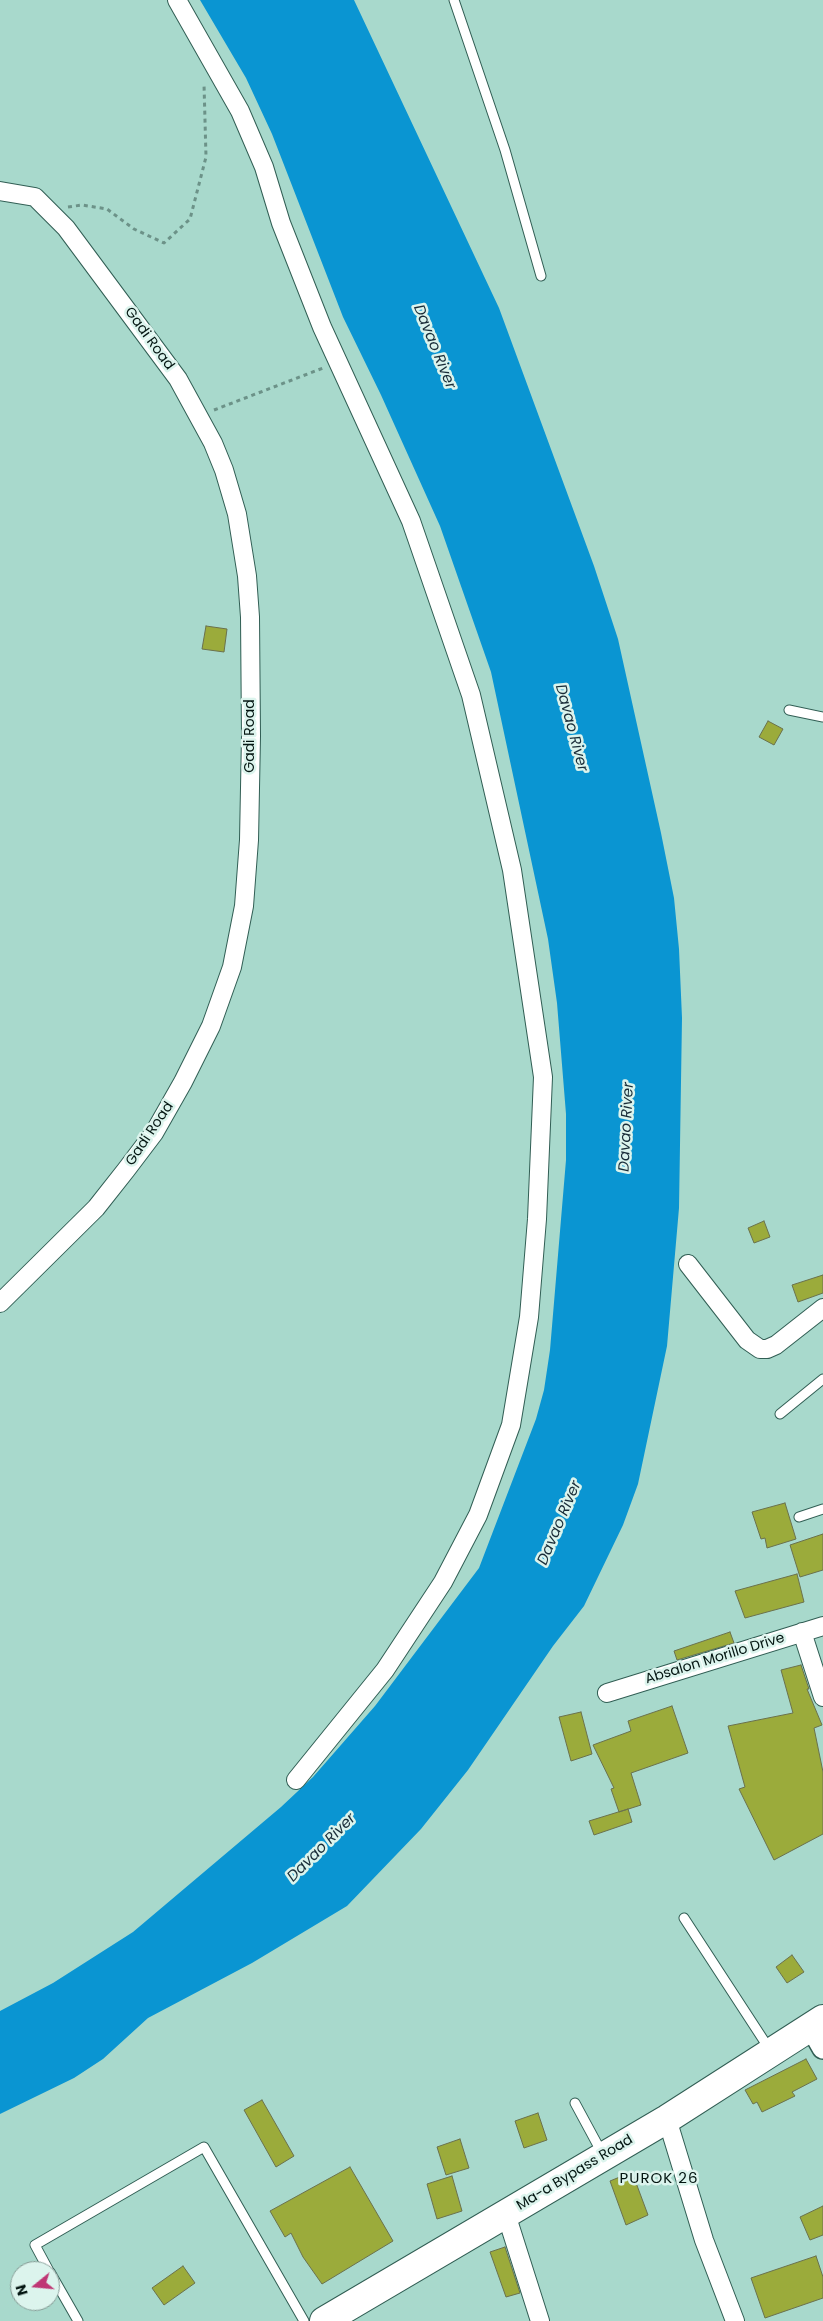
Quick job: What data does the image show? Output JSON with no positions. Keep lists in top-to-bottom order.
{
  "streets": {
    "main road": ["Ma-a Bypass Road"],
    "street": ["Gadi Road", "Absalon Morillo Drive"]
  },
  "districts": ["PUROK 26"],
  "water": ["Davao River"],
  "north": "left"
}
